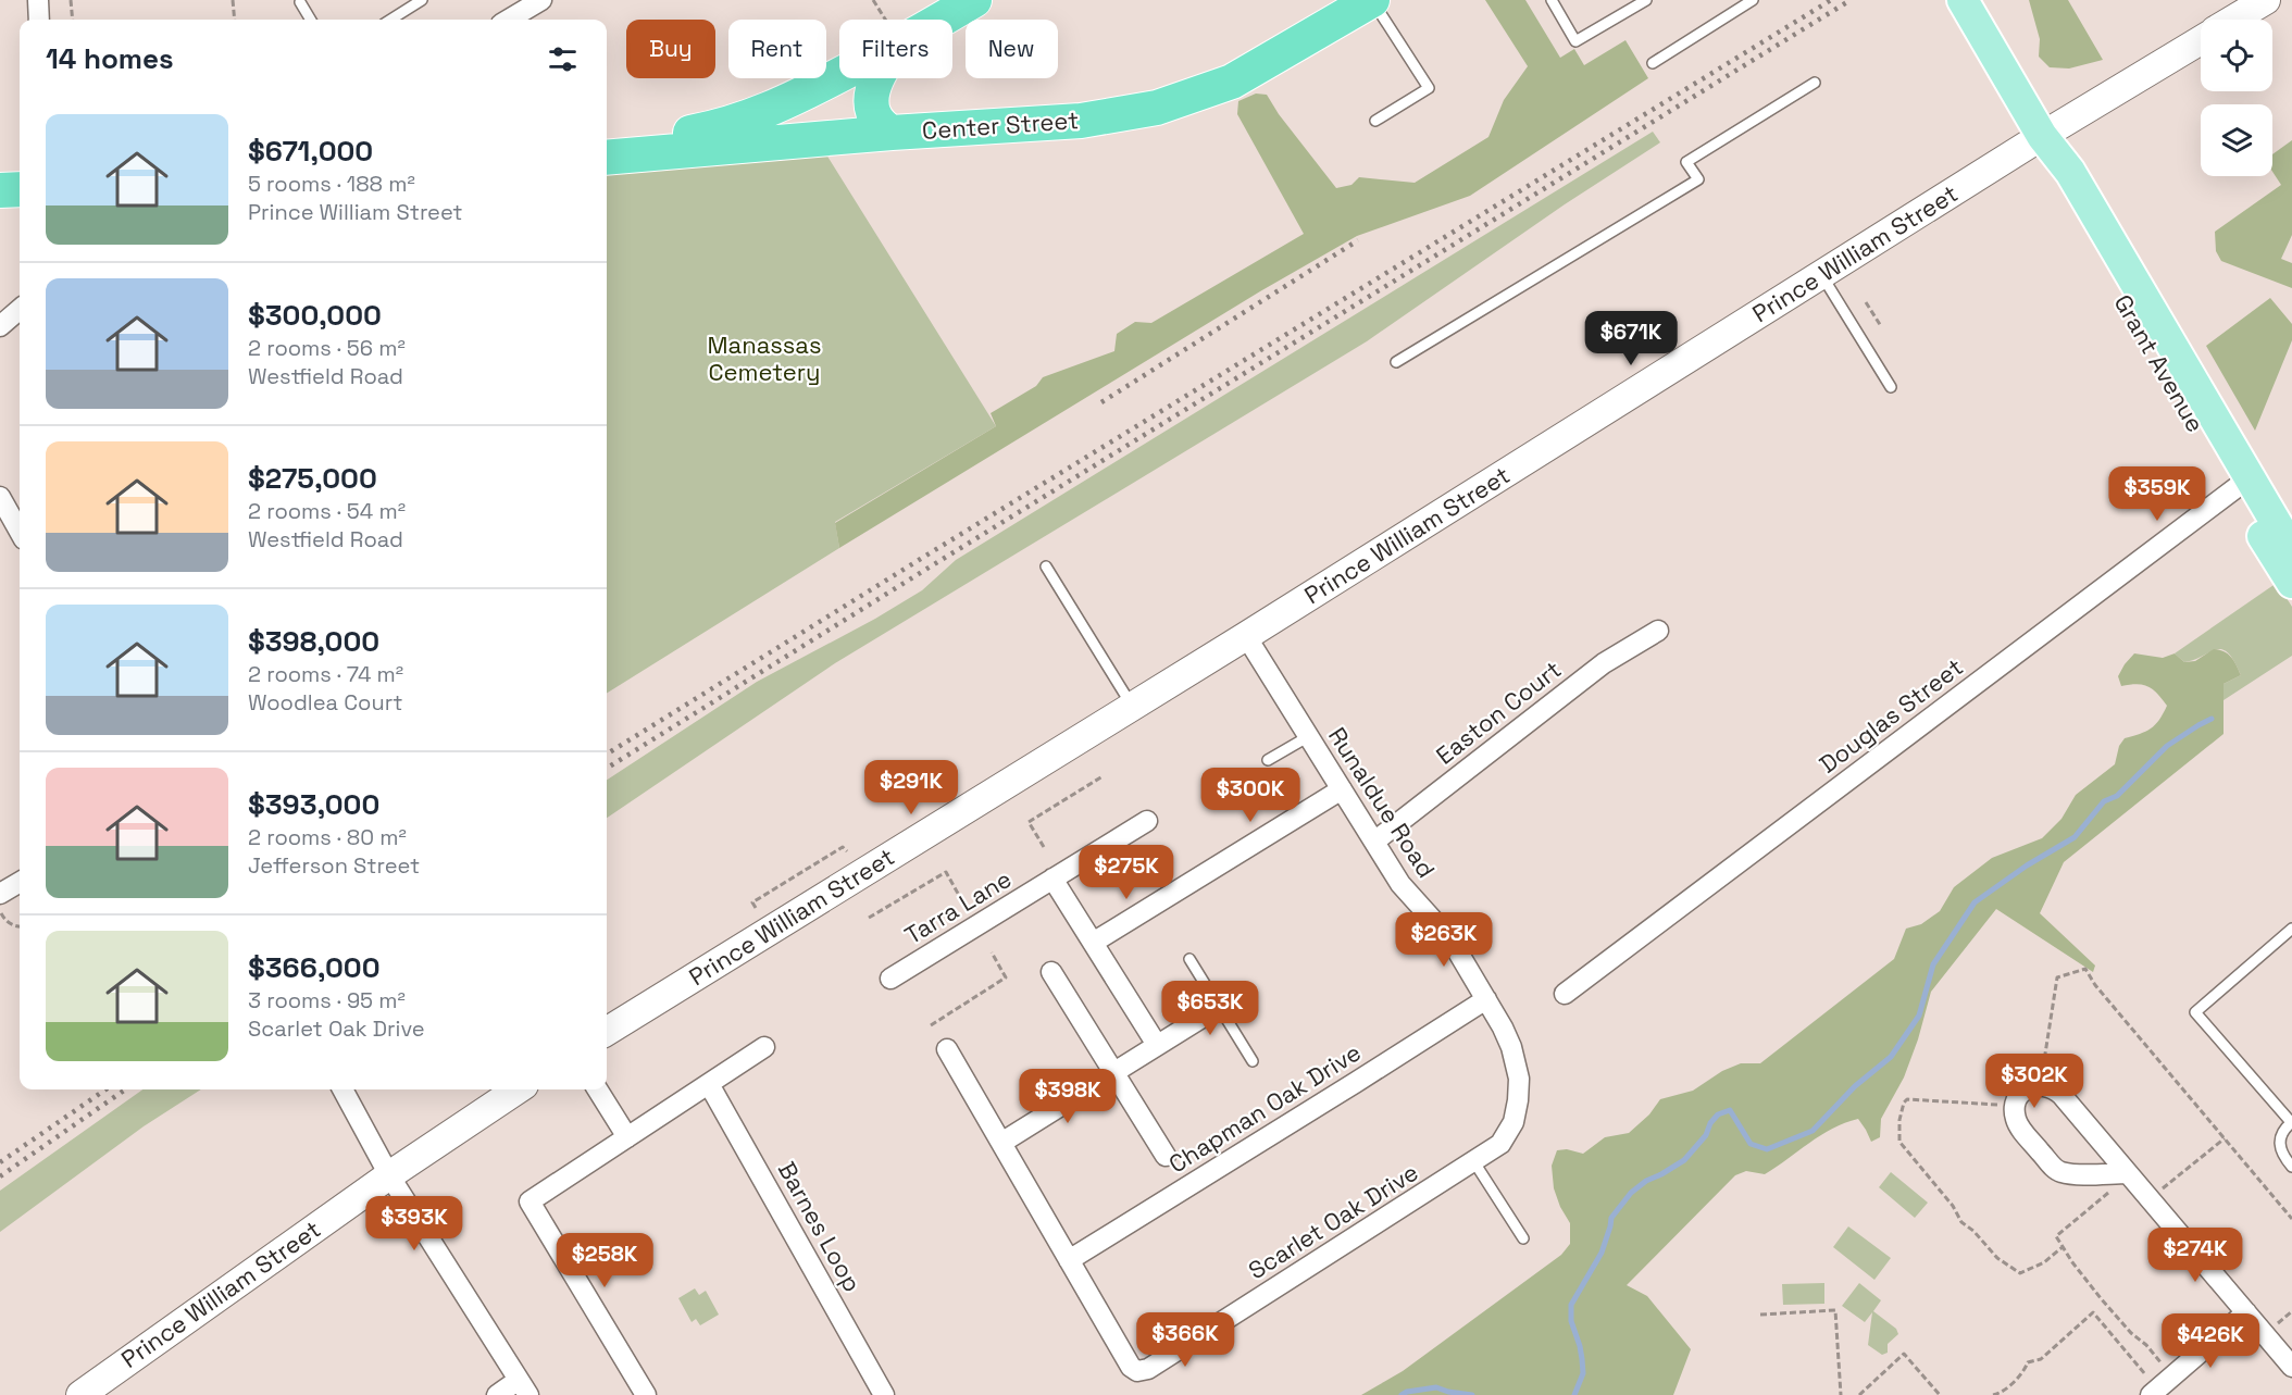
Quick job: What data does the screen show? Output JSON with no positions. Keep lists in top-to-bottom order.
{
  "streets": {
    "highway": ["Center Street"],
    "main road": ["Grant Avenue"],
    "street": [
      "Prince William Street",
      "Easton Court",
      "Douglas Street",
      "Runaldue Road",
      "Tarra Lane",
      "Chapman Oak Drive",
      "Scarlet Oak Drive",
      "Barnes Loop"
    ]
  },
  "crossings": [
    ["Prince William Street", "Grant Avenue"],
    ["Prince William Street", "Runaldue Road"],
    ["Grant Avenue", "Douglas Street"],
    ["Easton Court", "Runaldue Road"],
    ["Runaldue Road", "Chapman Oak Drive"],
    ["Runaldue Road", "Scarlet Oak Drive"],
    ["Chapman Oak Drive", "Scarlet Oak Drive"]
  ],
  "parks": ["Manassas Cemetery"],
  "page": {
    "chip": [
      "Buy",
      "Rent",
      "Filters",
      "New"
    ],
    "heading": "14 homes",
    "list": [
      {
        "name": "$671,000",
        "note": "5 rooms · 188 m² · Prince William Street"
      },
      {
        "name": "$300,000",
        "note": "2 rooms · 56 m² · Westfield Road"
      },
      {
        "name": "$275,000",
        "note": "2 rooms · 54 m² · Westfield Road"
      },
      {
        "name": "$398,000",
        "note": "2 rooms · 74 m² · Woodlea Court"
      },
      {
        "name": "$393,000",
        "note": "2 rooms · 80 m² · Jefferson Street"
      },
      {
        "name": "$366,000",
        "note": "3 rooms · 95 m² · Scarlet Oak Drive"
      }
    ],
    "price": [
      "$671K",
      "$359K",
      "$291K",
      "$300K",
      "$275K",
      "$263K",
      "$653K",
      "$302K",
      "$398K",
      "$393K",
      "$274K",
      "$258K",
      "$366K",
      "$426K"
    ]
  }
}
